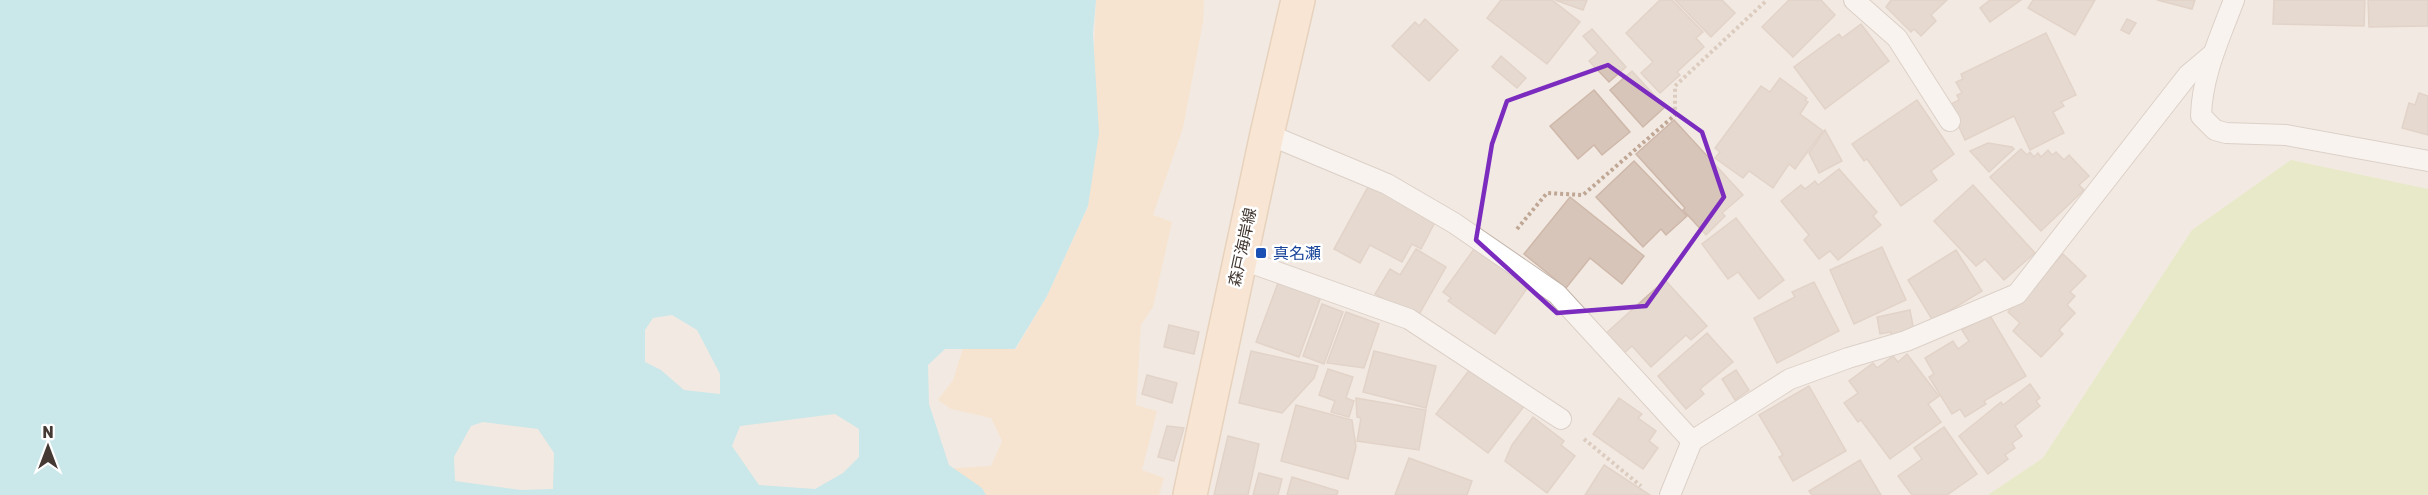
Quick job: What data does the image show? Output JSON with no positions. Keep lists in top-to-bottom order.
{
  "streets": {
    "main road": ["森戸海岸線"]
  },
  "places": {
    "transit": ["真名瀬"]
  },
  "north": "top"
}
